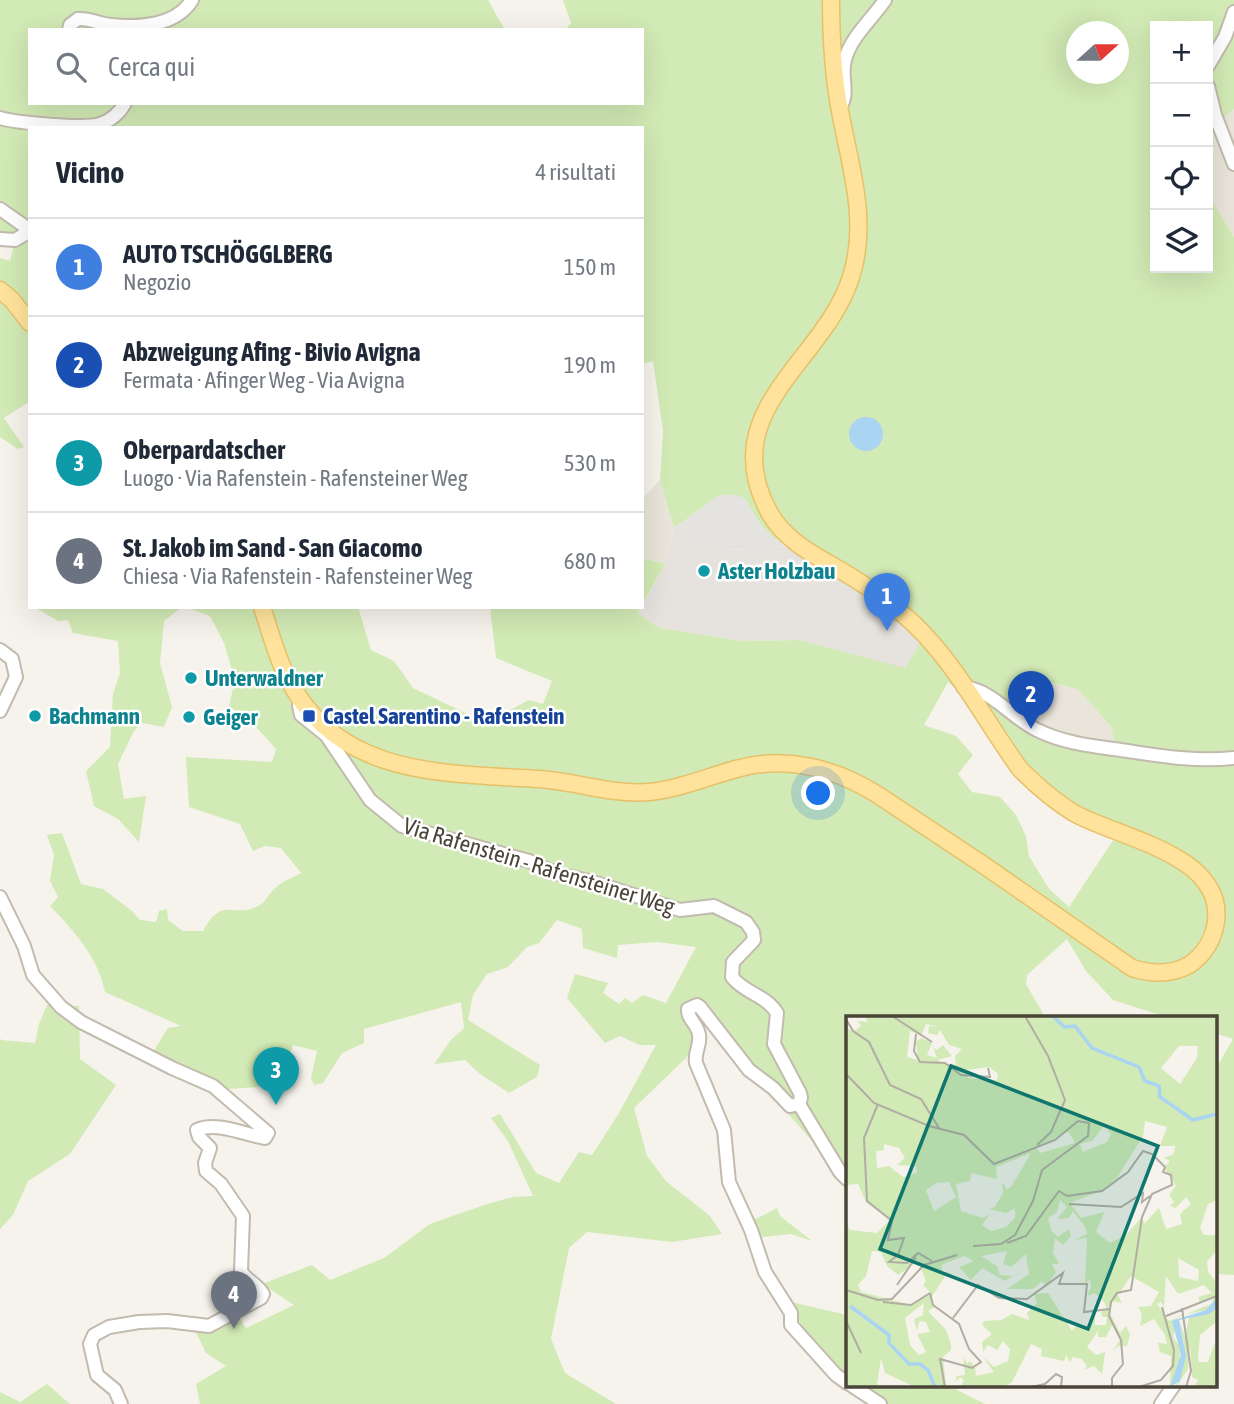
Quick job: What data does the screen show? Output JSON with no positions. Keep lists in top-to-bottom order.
{
  "streets": {
    "street": ["Via Rafenstein - Rafensteiner Weg"]
  },
  "places": {
    "other": [
      "Aster Holzbau",
      "Unterwaldner",
      "Bachmann",
      "Geiger"
    ],
    "transit": ["Castel Sarentino - Rafenstein"]
  },
  "north": "right",
  "page": {
    "map_buttons": ["+", "−"],
    "search": "Cerca qui",
    "heading": ["Vicino", "4 risultati"],
    "list": [
      {
        "mark": "1",
        "name": "AUTO TSCHÖGGLBERG",
        "note": "Negozio",
        "value": "150 m"
      },
      {
        "mark": "2",
        "name": "Abzweigung Afing - Bivio Avigna",
        "note": "Fermata · Afinger Weg - Via Avigna",
        "value": "190 m"
      },
      {
        "mark": "3",
        "name": "Oberpardatscher",
        "note": "Luogo · Via Rafenstein - Rafensteiner Weg",
        "value": "530 m"
      },
      {
        "mark": "4",
        "name": "St. Jakob im Sand - San Giacomo",
        "note": "Chiesa · Via Rafenstein - Rafensteiner Weg",
        "value": "680 m"
      }
    ],
    "pins": [
      "1",
      "2",
      "3",
      "4"
    ]
  }
}
